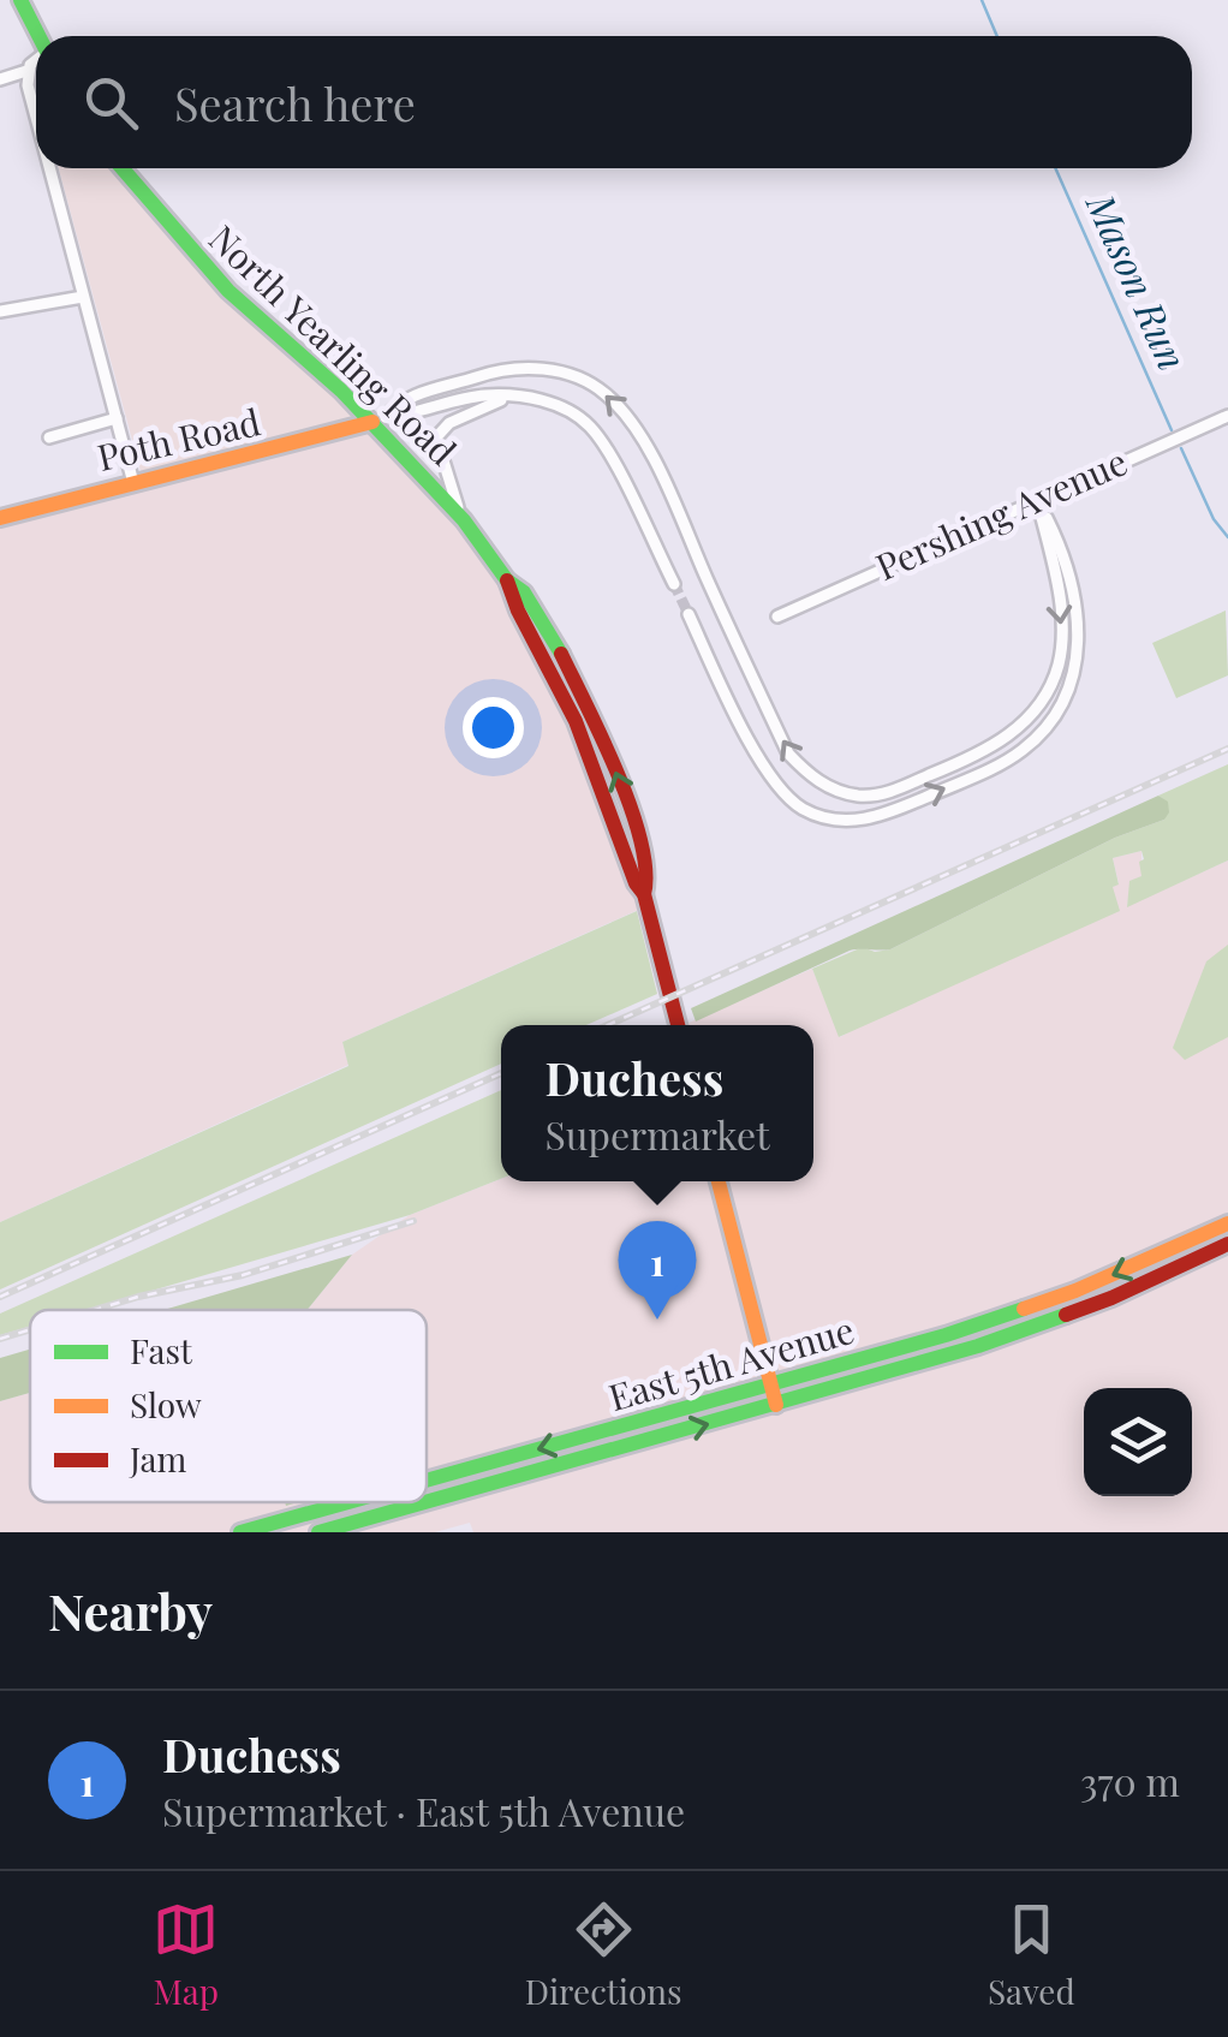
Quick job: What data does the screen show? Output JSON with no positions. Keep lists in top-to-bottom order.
{
  "streets": {
    "main road": ["North Yearling Road", "Poth Road", "East 5th Avenue"],
    "street": ["Pershing Avenue"]
  },
  "crossings": [
    ["North Yearling Road", "Poth Road"]
  ],
  "water": ["Mason Run"],
  "legend": ["Fast", "Slow", "Jam"],
  "page": {
    "search": "Search here",
    "popup": ["Duchess", "Supermarket"],
    "pins": "1",
    "heading": "Nearby",
    "list": [
      {
        "mark": "1",
        "name": "Duchess",
        "note": "Supermarket · East 5th Avenue",
        "value": "370 m"
      }
    ],
    "nav": ["Map", "Directions", "Saved"]
  }
}
